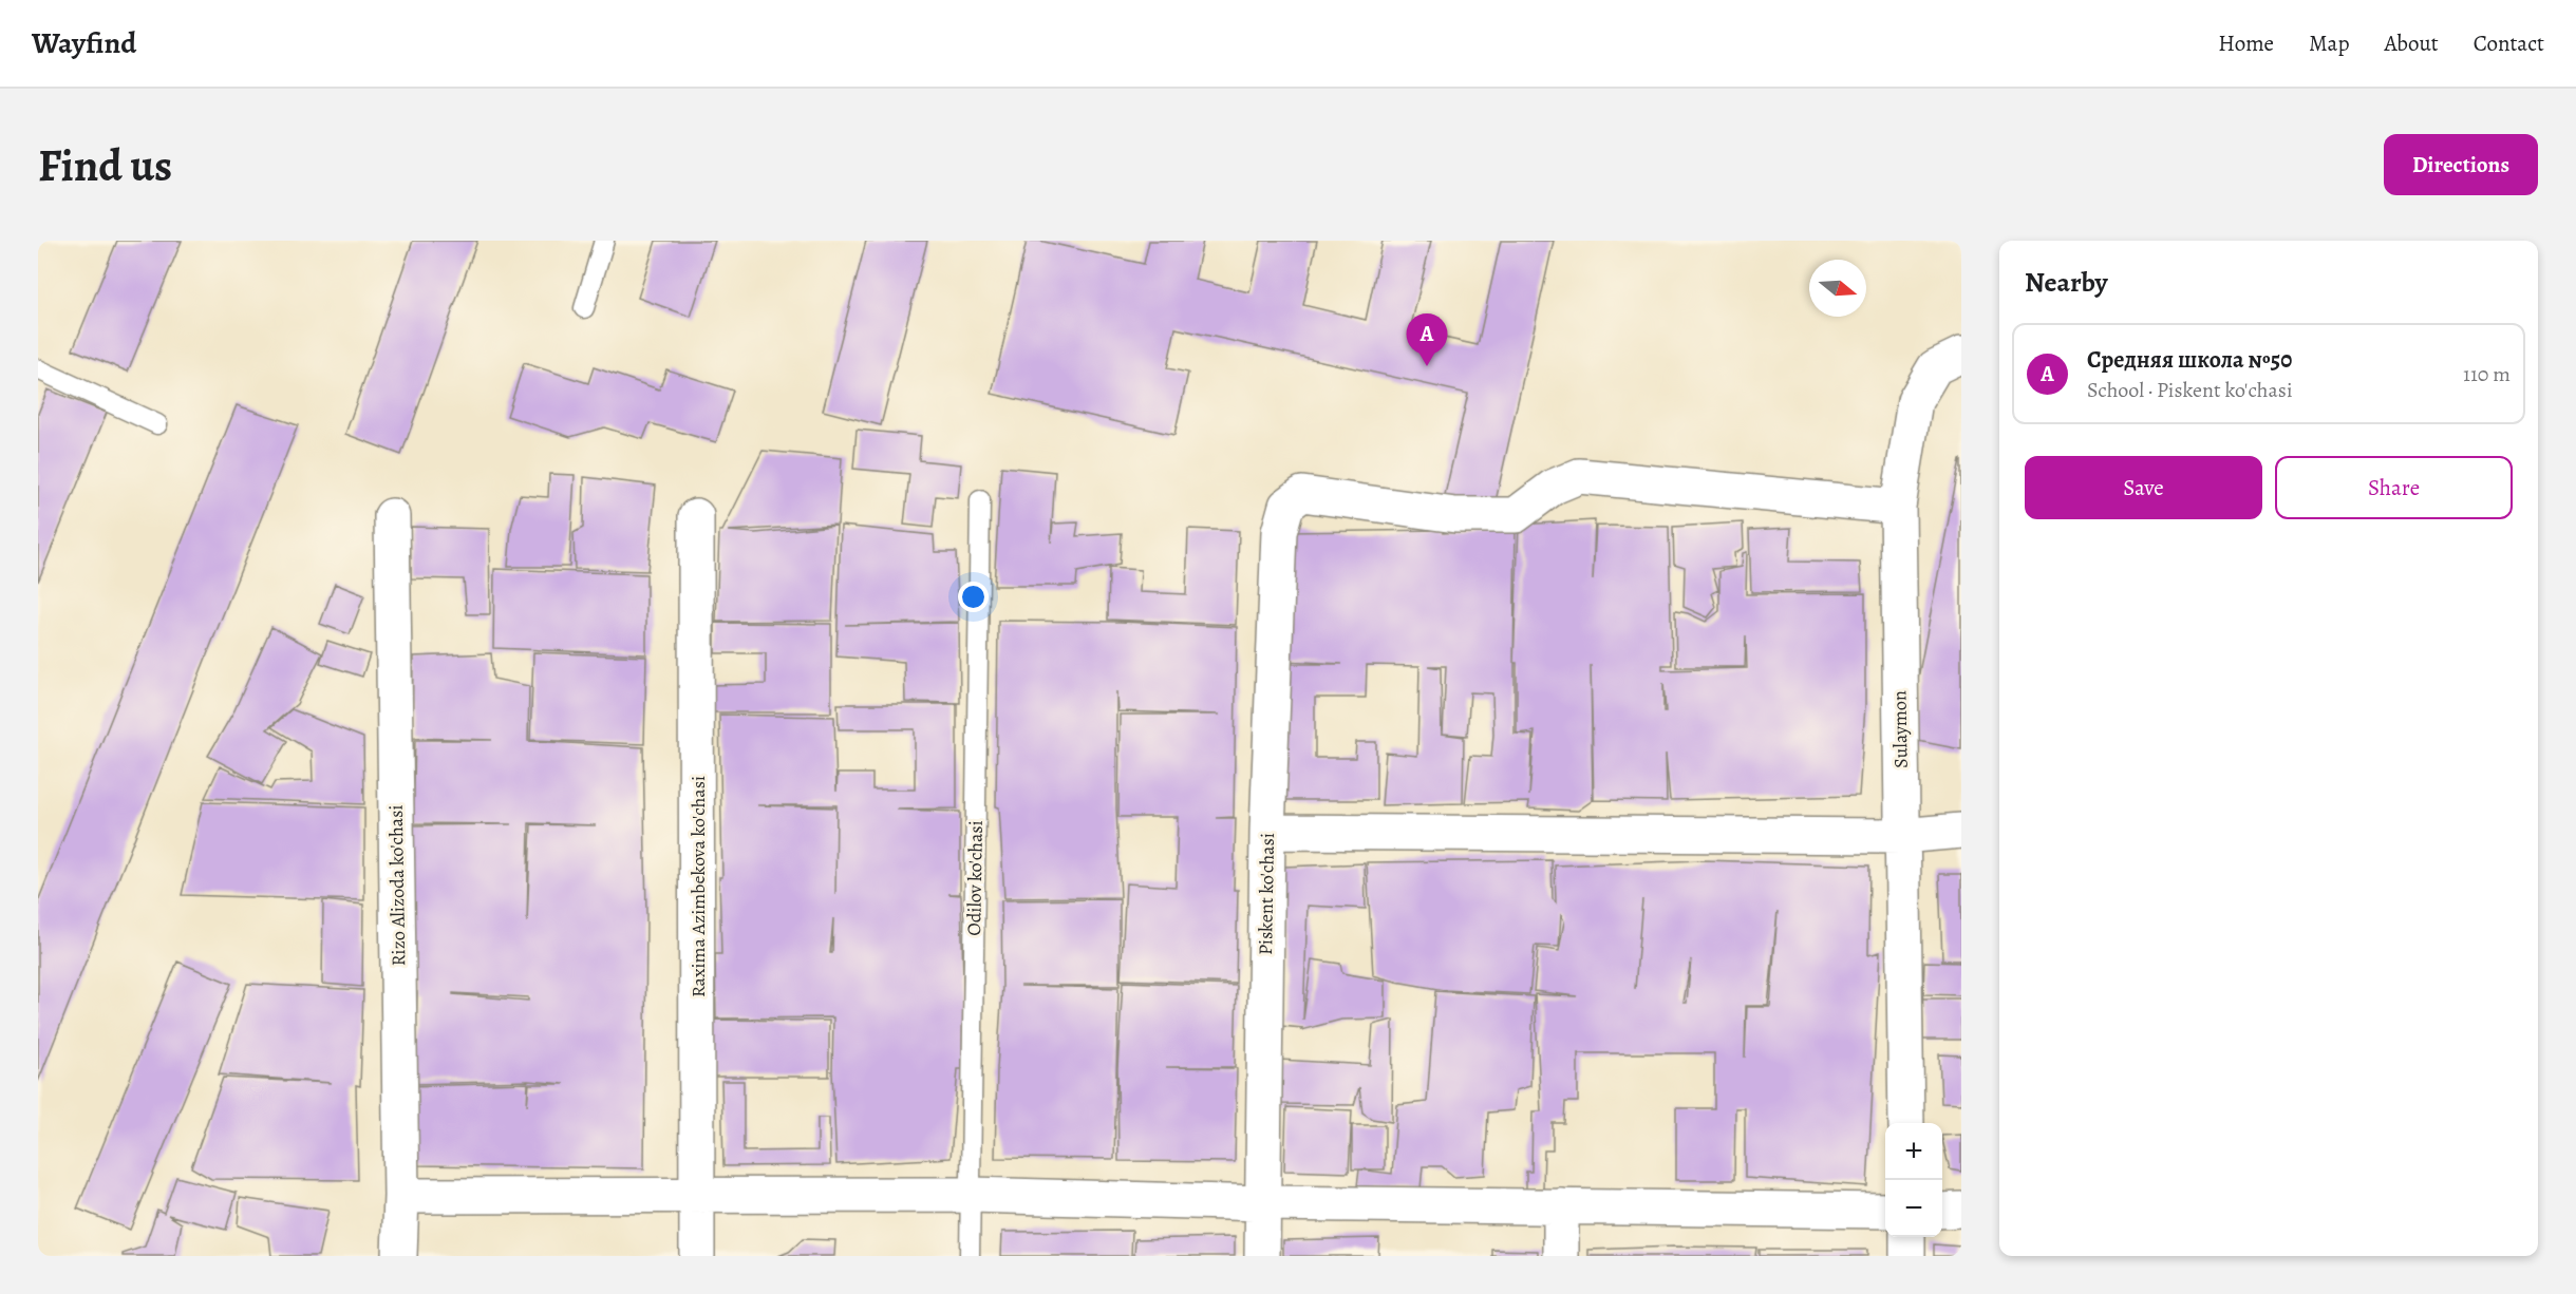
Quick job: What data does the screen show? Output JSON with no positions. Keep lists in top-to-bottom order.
{
  "streets": {
    "street": [
      "Sulaymon",
      "Rizo Alizoda ko'chasi",
      "Raxima Azimbekova ko'chasi",
      "Piskent ko'chasi"
    ],
    "lane": ["Odilov ko'chasi"]
  },
  "crossings": [
    ["Sulaymon", "Piskent ko'chasi"]
  ],
  "north": "right",
  "page": {
    "header": "Wayfind",
    "nav": [
      "Home",
      "Map",
      "About",
      "Contact"
    ],
    "buttons": [
      "Directions",
      ["Save", "Share"]
    ],
    "title": "Find us",
    "heading": "Nearby",
    "pins": "A",
    "list": [
      {
        "mark": "A",
        "name": "Средняя школа №50",
        "note": "School · Piskent ko'chasi",
        "value": "110 m"
      }
    ],
    "map_buttons": ["+", "−"]
  }
}
